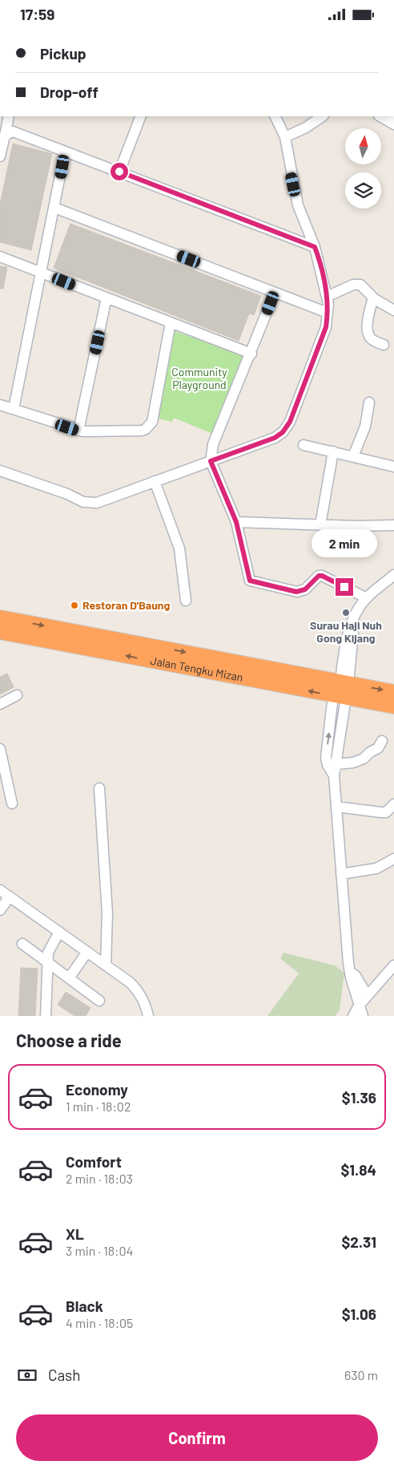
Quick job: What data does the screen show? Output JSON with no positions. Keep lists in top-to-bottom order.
{
  "streets": {
    "highway": ["Jalan Tengku Mizan"]
  },
  "parks": ["Community Playground"],
  "places": ["Restoran D'Baung", "Surau Haji Nuh Gong Kijang"],
  "north": "top",
  "page": {
    "status": "17:59",
    "banner": ["Pickup", "Drop-off"],
    "bubble": "2 min",
    "heading": "Choose a ride",
    "list": [
      {
        "name": "Economy",
        "note": "1 min · 18:02",
        "value": "$1.36"
      },
      {
        "name": "Comfort",
        "note": "2 min · 18:03",
        "value": "$1.84"
      },
      {
        "name": "XL",
        "note": "3 min · 18:04",
        "value": "$2.31"
      },
      {
        "name": "Black",
        "note": "4 min · 18:05",
        "value": "$1.06"
      }
    ],
    "pay": ["Cash", "630 m"],
    "buttons": "Confirm"
  }
}
